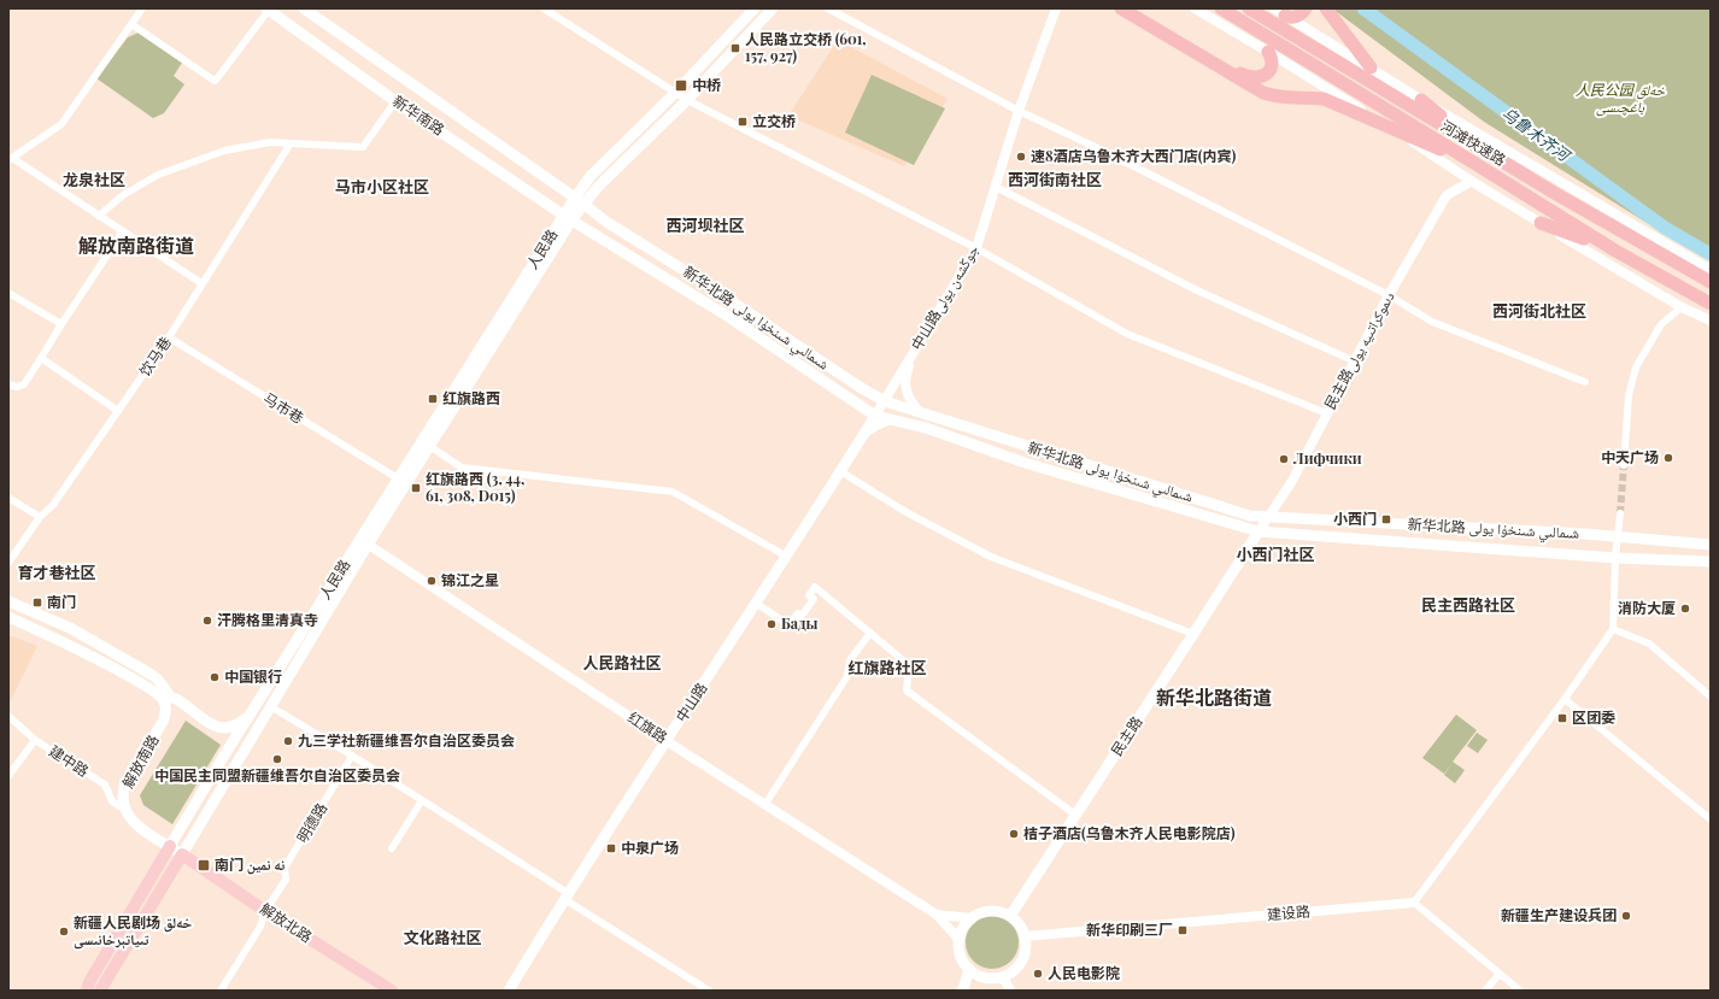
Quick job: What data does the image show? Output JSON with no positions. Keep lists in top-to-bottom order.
{
  "streets": {
    "highway": ["河滩快速路"],
    "main road": [
      "新华南路",
      "人民路",
      "新华北路 شىمالىي شىنخۇا يولى",
      "中山路",
      "民主路",
      "解放南路",
      "解放北路"
    ],
    "street": [
      "中山路جوڭشەن يولى",
      "民主路دىموكراتىيە يولى",
      "饮马巷",
      "马市巷",
      "红旗路",
      "建中路",
      "明德路",
      "建设路"
    ]
  },
  "crossings": [
    ["新华南路", "人民路"],
    ["新华南路", "新华北路 شىمالىي شىنخۇا يولى"],
    ["人民路", "新华北路 شىمالىي شىنخۇا يولى"],
    ["人民路", "马市巷"],
    ["人民路", "红旗路"],
    ["人民路", "解放南路"],
    ["人民路", "解放北路"],
    ["中山路جوڭشەن يولى", "新华北路 شىمالىي شىنخۇا يولى"],
    ["中山路جوڭشەن يولى", "中山路"],
    ["新华北路 شىمالىي شىنخۇا يولى", "民主路دىموكراتىيە يولى"],
    ["新华北路 شىمالىي شىنخۇا يولى", "中山路"],
    ["新华北路 شىمالىي شىنخۇا يولى", "民主路"],
    ["民主路دىموكراتىيە يولى", "民主路"],
    ["饮马巷", "马市巷"],
    ["中山路", "红旗路"],
    ["民主路", "建设路"],
    ["建中路", "解放南路"],
    ["解放南路", "解放北路"],
    ["明德路", "解放北路"]
  ],
  "districts": [
    "龙泉社区",
    "西河街南社区",
    "马市小区社区",
    "西河坝社区",
    "解放南路街道",
    "西河街北社区",
    "小西门社区",
    "育才巷社区",
    "民主西路社区",
    "人民路社区",
    "红旗路社区",
    "新华北路街道",
    "文化路社区"
  ],
  "water": ["乌鲁木齐河"],
  "parks": ["人民公园 خەلق باغچىسى"],
  "places": {
    "transit": [
      "人民路立交桥 (601, 157, 927)",
      "中桥",
      "立交桥",
      "红旗路西",
      "红旗路西 (3, 44, 61, 308, D015)",
      "小西门",
      "南门",
      "区团委",
      "中泉广场",
      "南门 نە نمين",
      "新华印刷三厂"
    ],
    "other": [
      "速8酒店乌鲁木齐大西门店(内宾)",
      "中天广场",
      "Лифчики",
      "锦江之星",
      "消防大厦",
      "汗腾格里清真寺",
      "Бады",
      "中国银行",
      "九三学社新疆维吾尔自治区委员会",
      "中国民主同盟新疆维吾尔自治区委员会",
      "桔子酒店(乌鲁木齐人民电影院店)",
      "新疆生产建设兵团",
      "新疆人民剧场 خەلق تىياتېرخانىسى",
      "人民电影院"
    ]
  }
}
